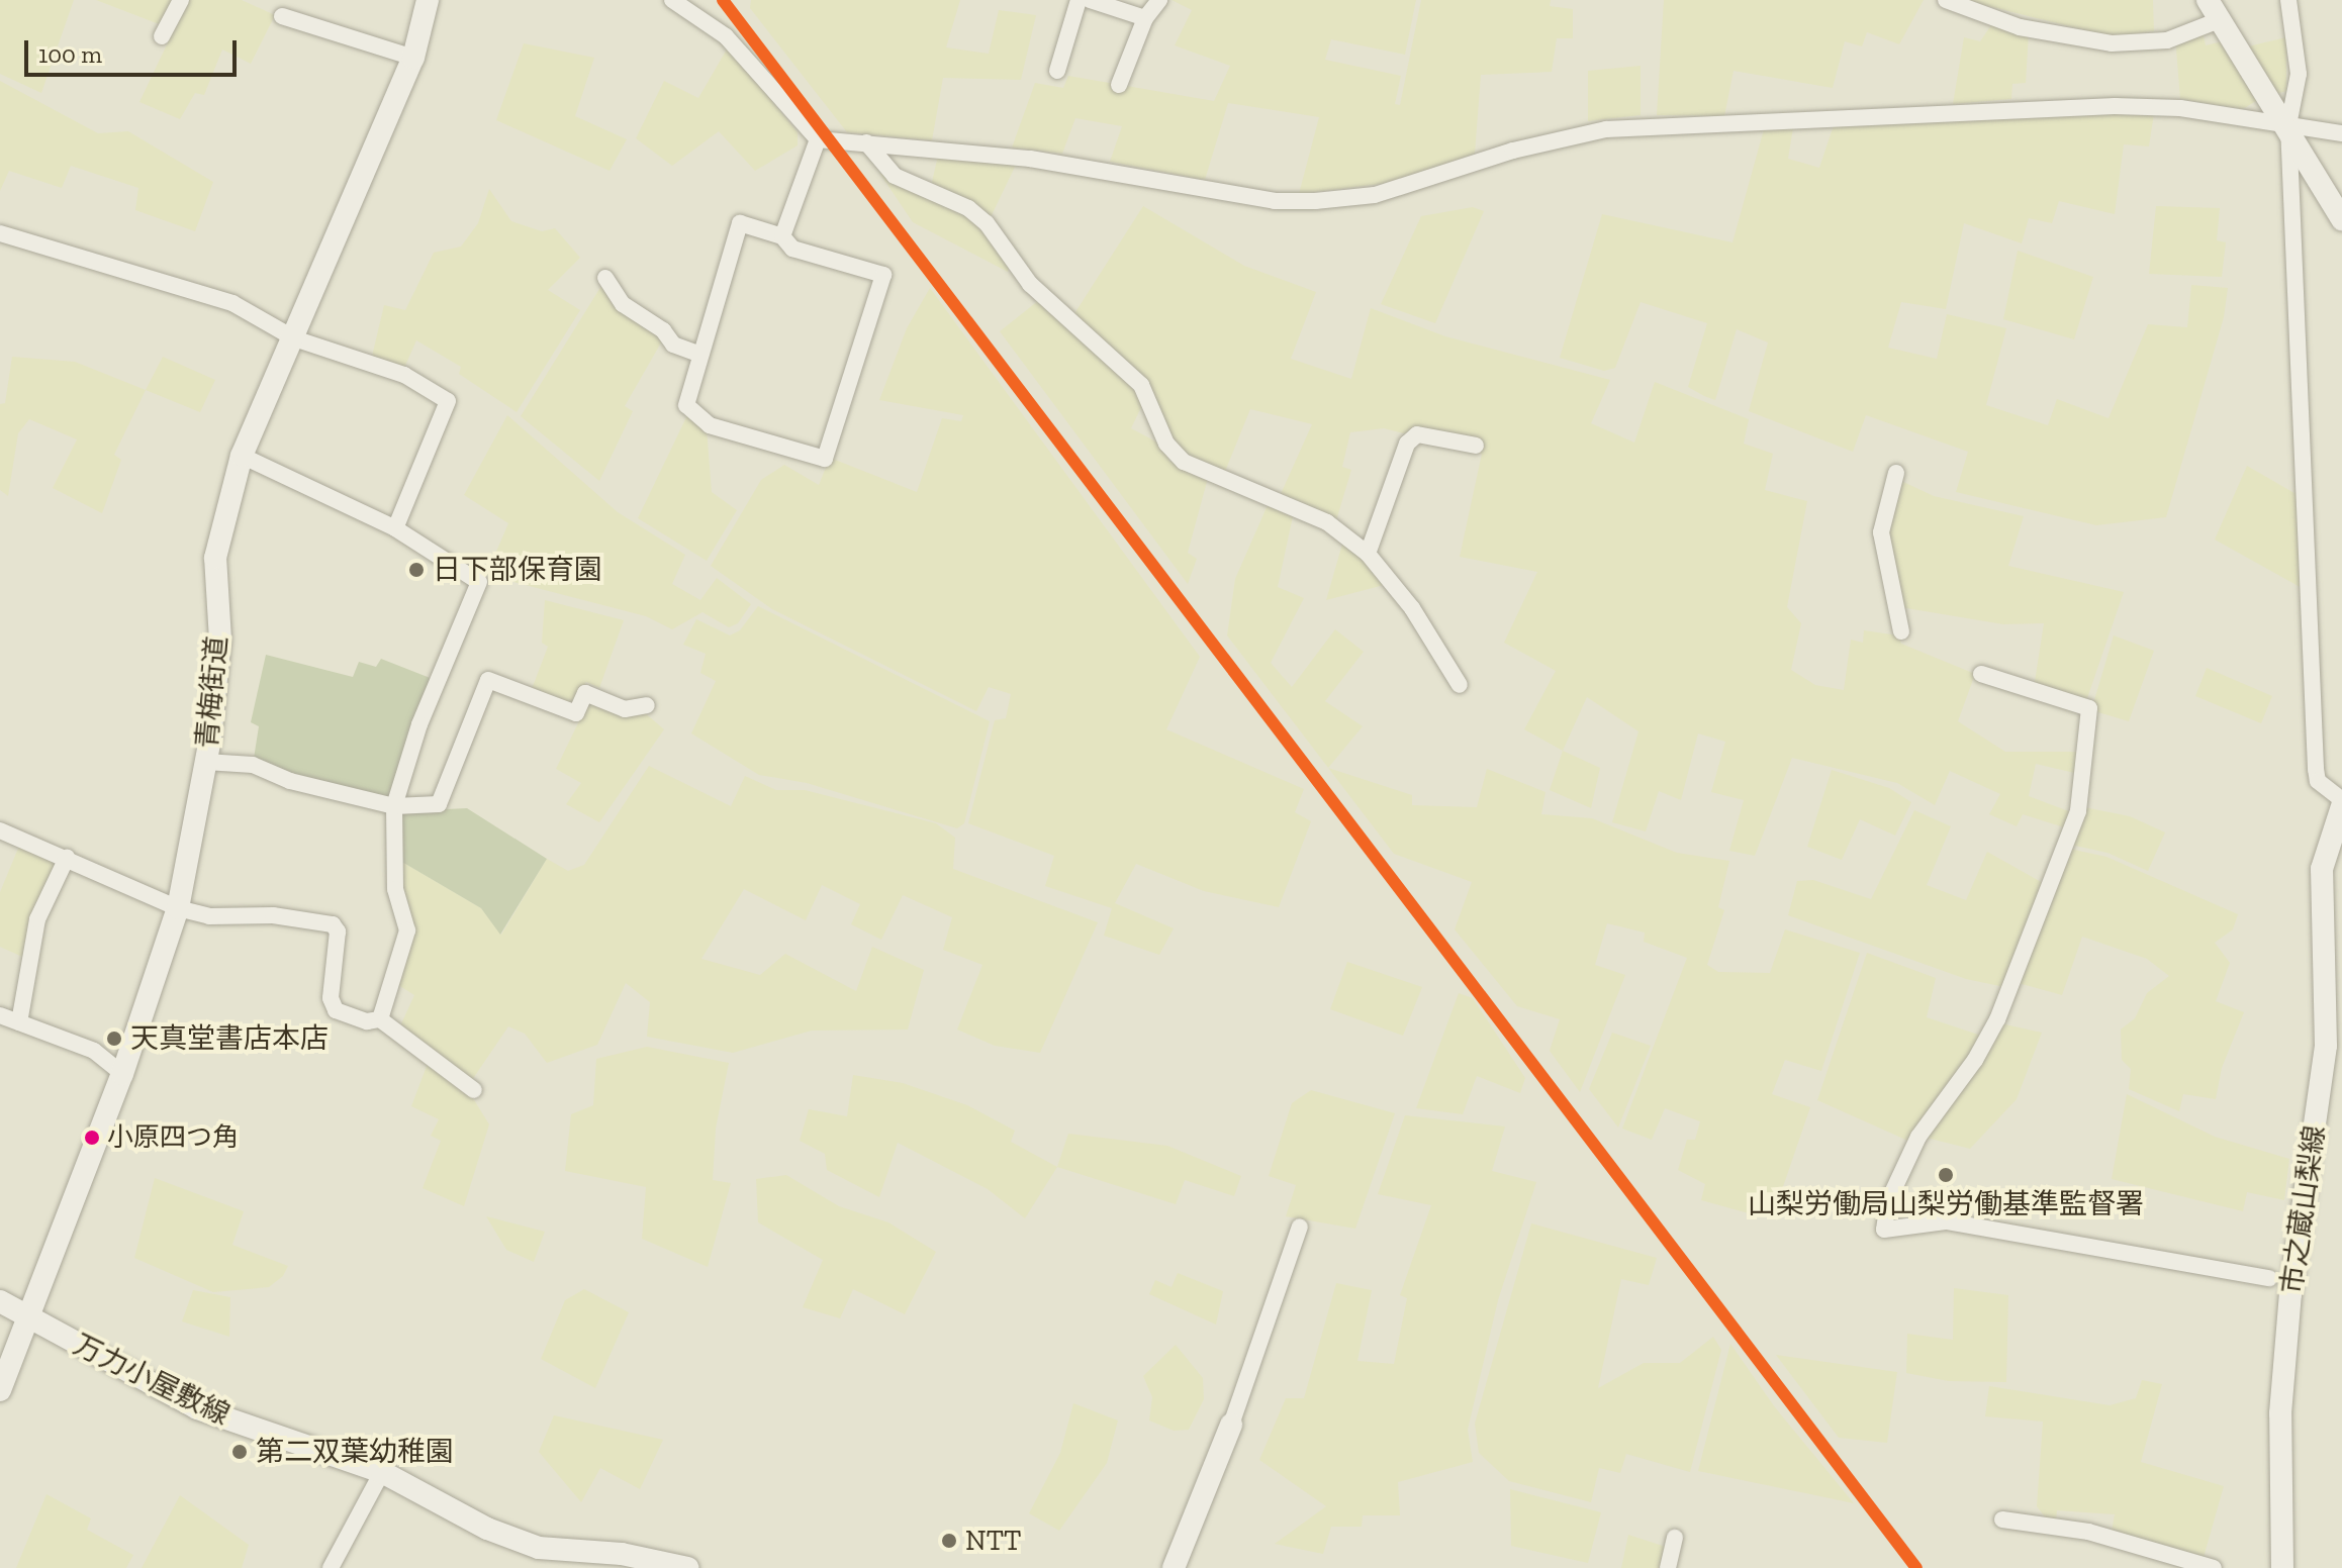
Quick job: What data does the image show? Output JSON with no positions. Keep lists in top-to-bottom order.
{
  "streets": {
    "main road": ["青梅街道", "市之蔵山梨線", "万力小屋敷線"]
  },
  "crossings": [
    ["青梅街道", "万力小屋敷線"]
  ],
  "places": [
    "日下部保育園",
    "天真堂書店本店",
    "小原四つ角",
    "山梨労働局山梨労働基準監督署",
    "第二双葉幼稚園",
    "NTT"
  ],
  "scale_bar": "100 m"
}
